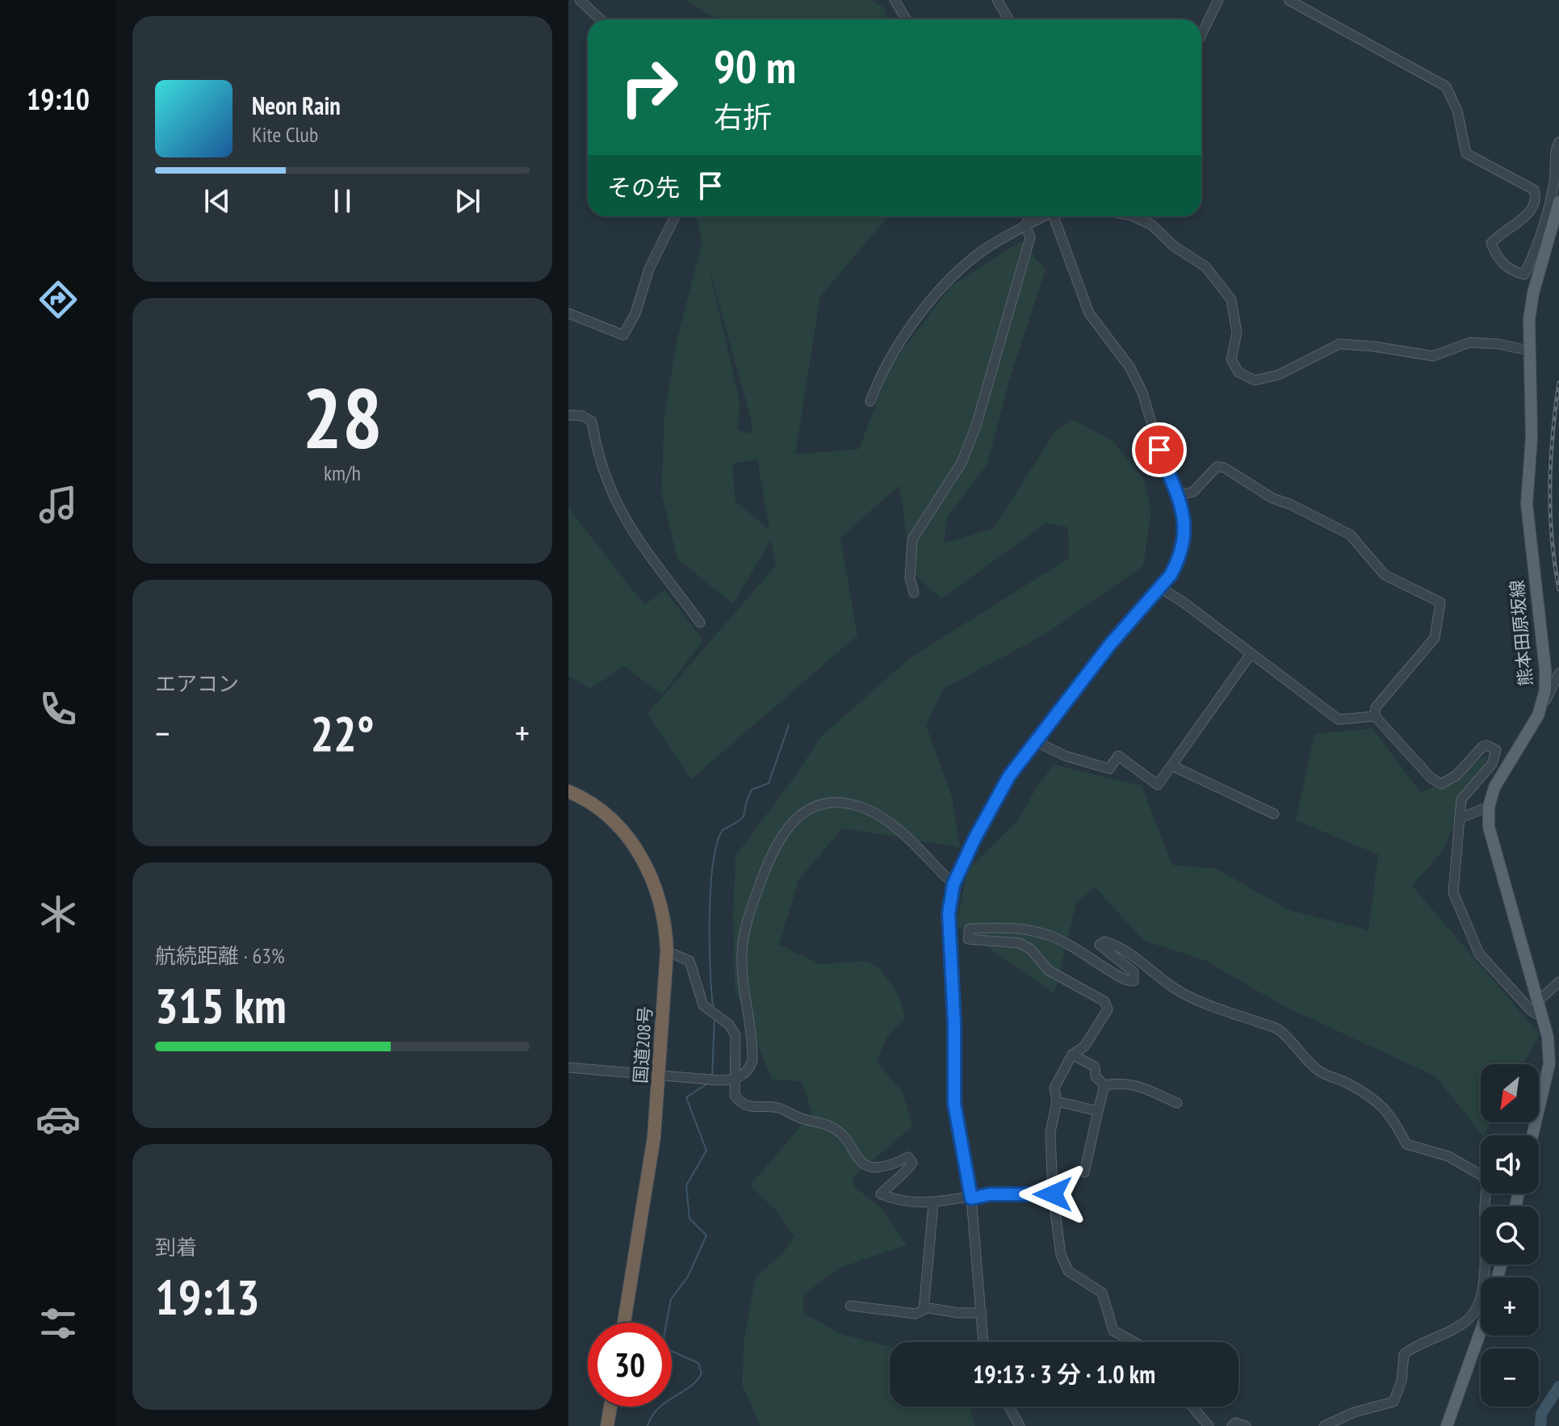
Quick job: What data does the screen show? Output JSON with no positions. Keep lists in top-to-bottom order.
{
  "streets": {
    "highway": ["国道208号"],
    "main road": ["熊本田原坂線"]
  },
  "north": "bottom left",
  "page": {
    "tabs": "19:10",
    "turn": ["90 m", "右折"],
    "song": ["Neon Rain", "Kite Club"],
    "then": "その先",
    "tile": [
      ["28", "km/h"],
      "エアコン",
      ["航続距離 · 63%", "315 km"],
      ["到着", "19:13"]
    ],
    "heat": ["−", "22°", "+"],
    "map_buttons": ["+", "−"],
    "limit": "30",
    "trip": "19:13 · 3 分 · 1.0 km"
  }
}
